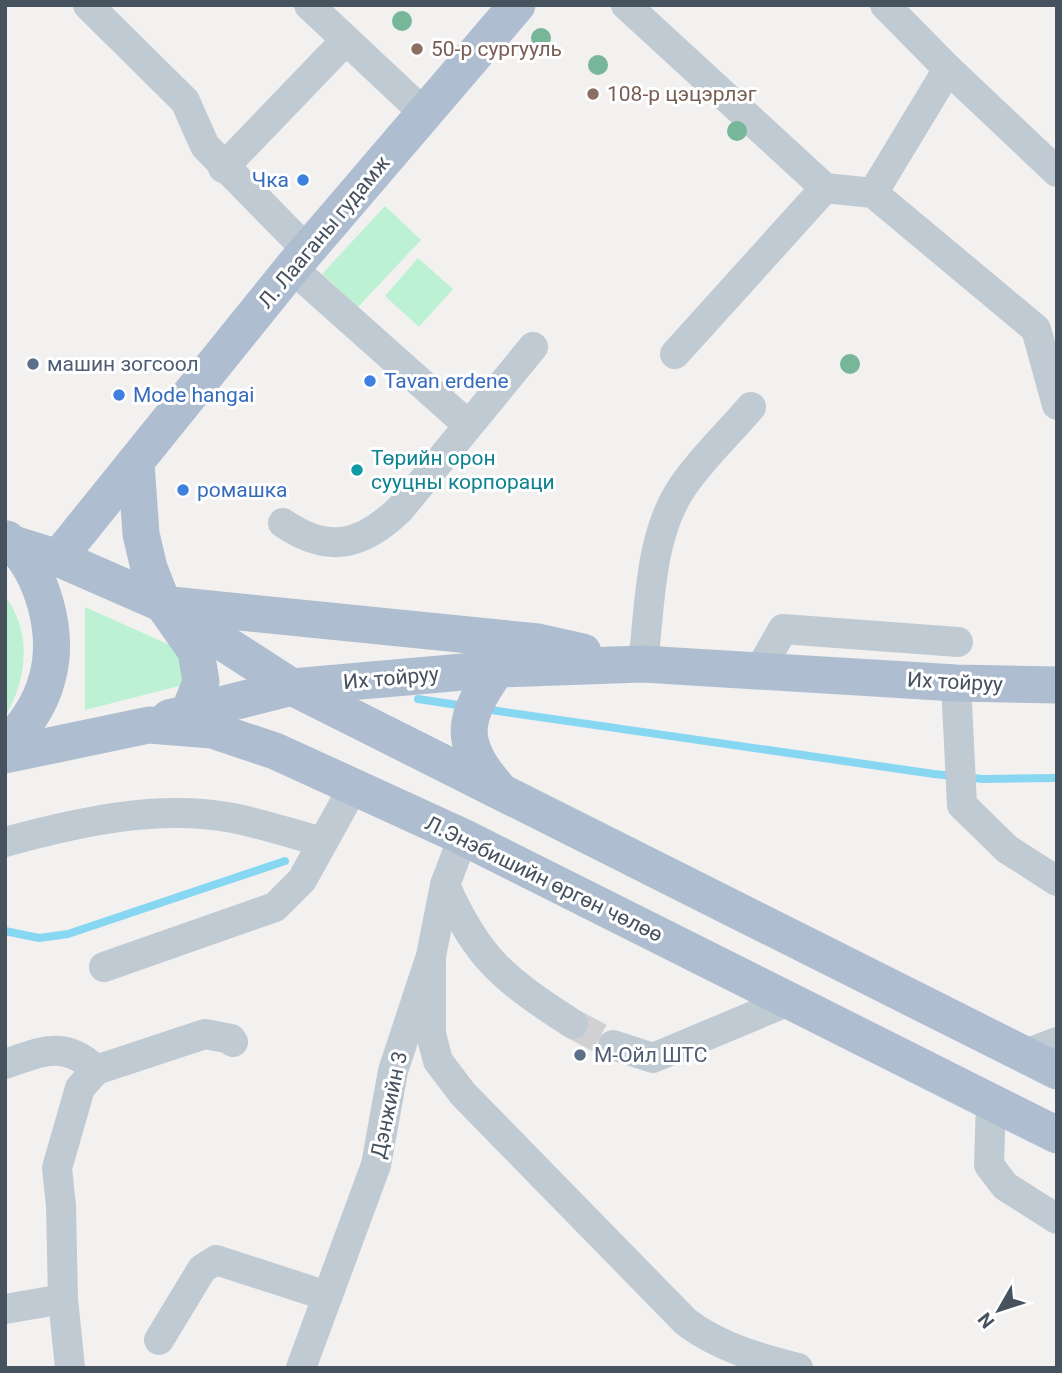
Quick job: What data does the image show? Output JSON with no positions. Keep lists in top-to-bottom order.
{
  "streets": {
    "main road": ["Л. Лааганы гудамж", "Их тойруу", "Л.Энэбишийн өргөн чөлөө"],
    "street": ["Дэнжийн 3"]
  },
  "crossings": [
    ["Л. Лааганы гудамж", "Их тойруу"],
    ["Л.Энэбишийн өргөн чөлөө", "Дэнжийн 3"]
  ],
  "places": [
    "50-р сургууль",
    "108-р цэцэрлэг",
    "Чка",
    "машин зогсоол",
    "Tavan erdene",
    "Mode hangai",
    "Төрийн орон сууцны корпораци",
    "ромашка",
    "М-Ойл ШТС"
  ],
  "north": "bottom left"
}
